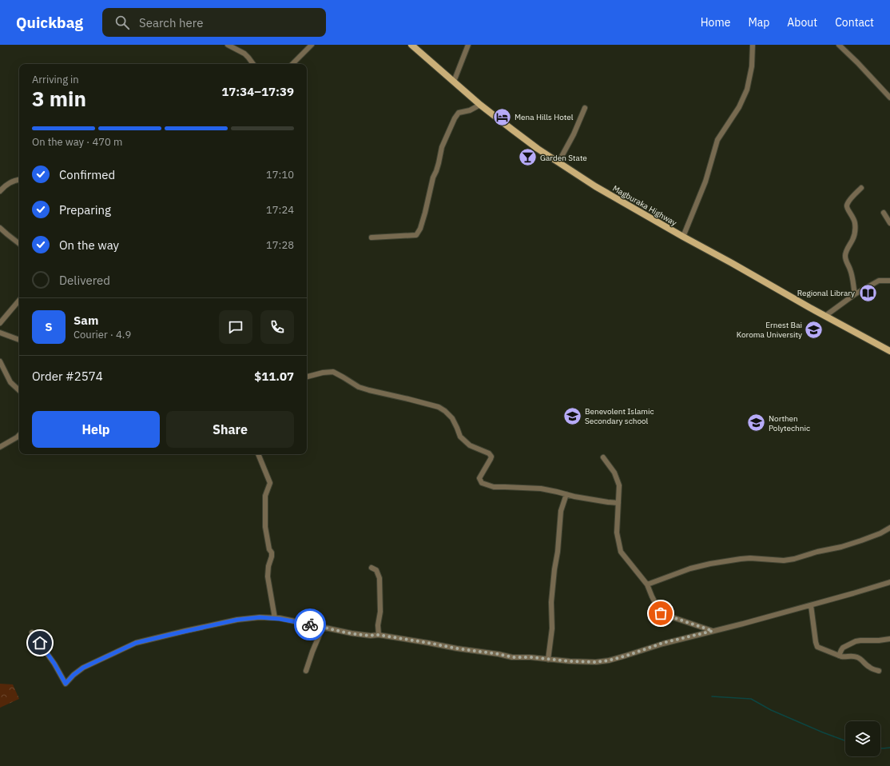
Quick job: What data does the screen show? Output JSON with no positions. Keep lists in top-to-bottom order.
{
  "streets": {
    "main road": ["Magburaka Highway"]
  },
  "places": {
    "hotel": ["Mena Hills Hotel"],
    "bar": ["Garden State"],
    "library": ["Regional Library"],
    "school or university": ["Ernest Bai Koroma University", "Benevolent Islamic Secondary school", "Northen Polytechnic"]
  },
  "page": {
    "header": "Quickbag",
    "search": "Search here",
    "nav": [
      "Home",
      "Map",
      "About",
      "Contact"
    ],
    "heading": ["3 min", "Arriving in", "17:34–17:39"],
    "panel": [
      "Sam",
      "Courier · 4.9",
      "Order #2574",
      "$11.07"
    ],
    "bar": "On the way · 470 m",
    "list": [
      ["Confirmed", "17:10"],
      ["Preparing", "17:24"],
      ["On the way", "17:28"],
      "Delivered"
    ],
    "round": "S",
    "buttons": ["Help", "Share"]
  }
}
